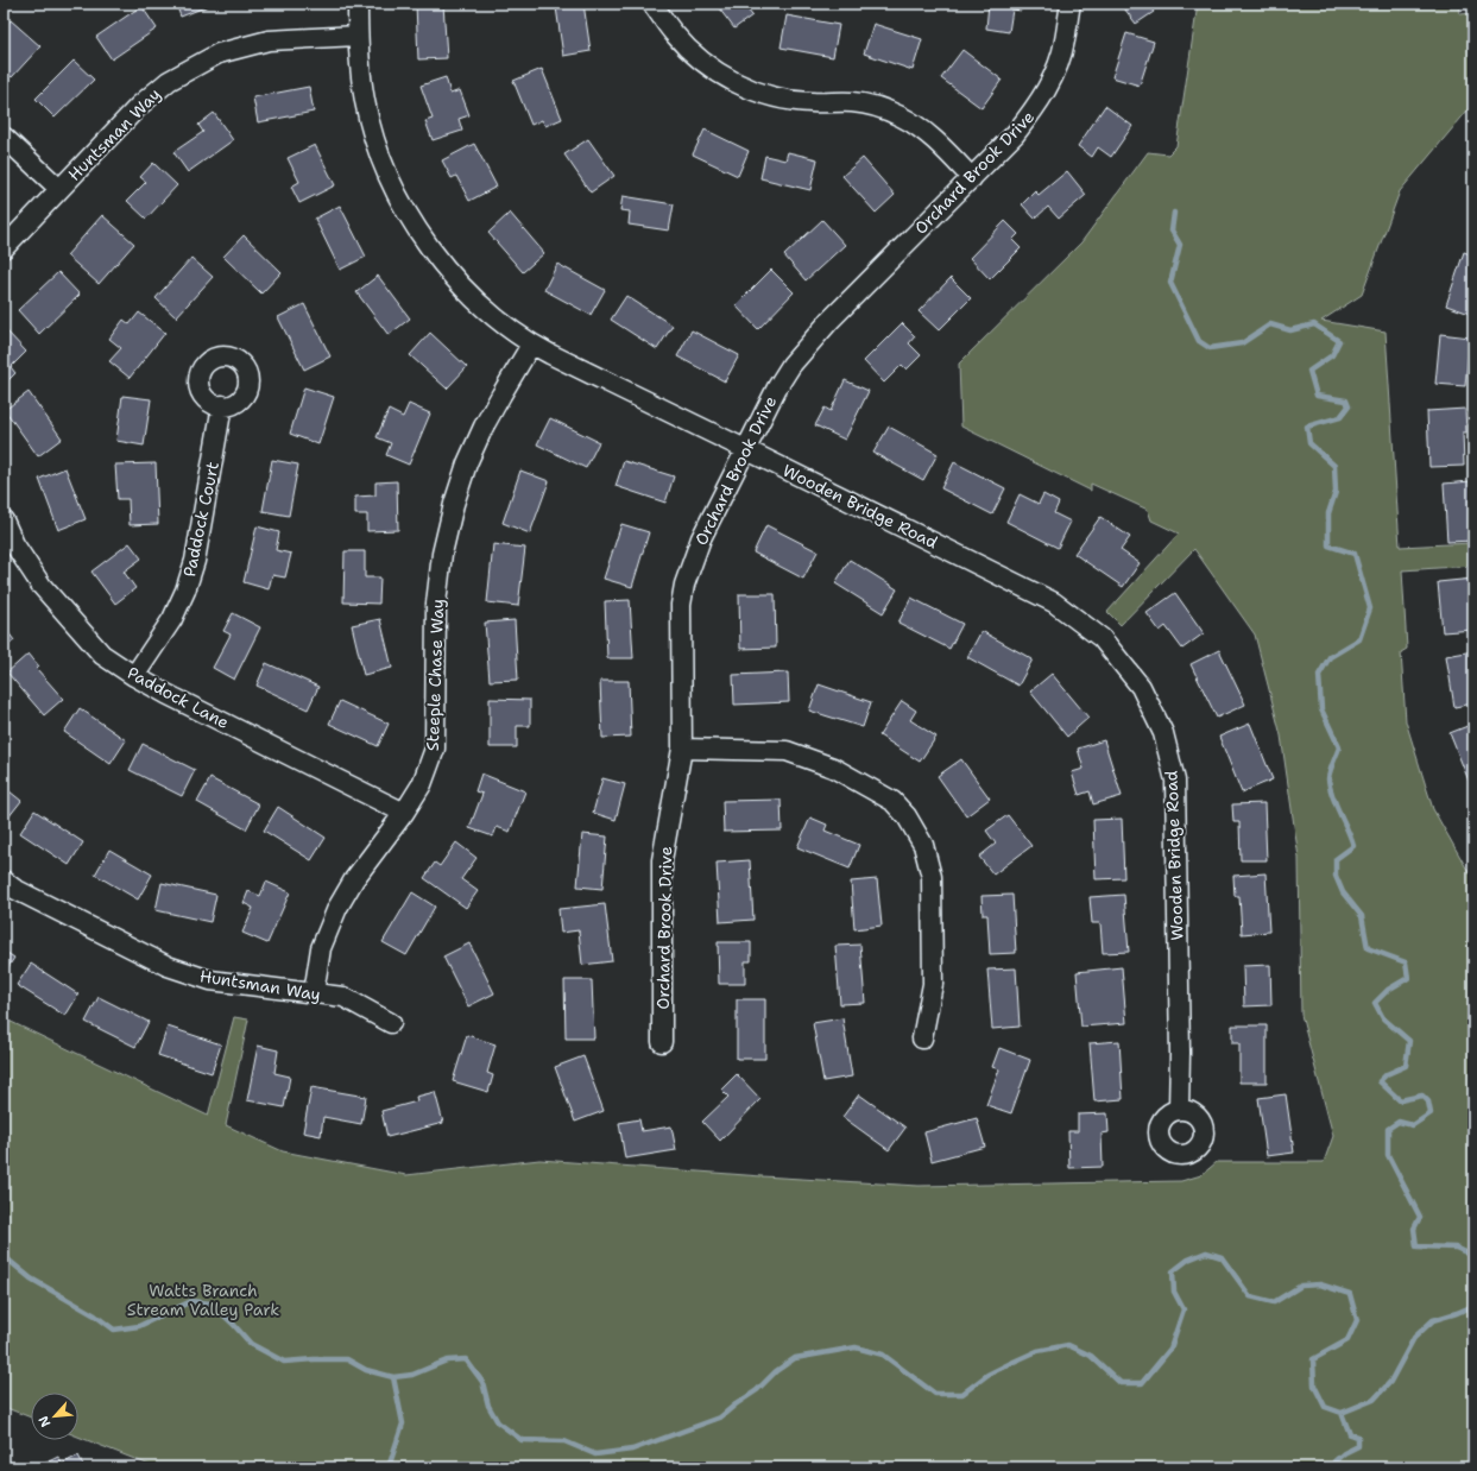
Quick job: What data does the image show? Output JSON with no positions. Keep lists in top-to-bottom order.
{
  "streets": {
    "street": [
      "Huntsman Way",
      "Orchard Brook Drive",
      "Wooden Bridge Road",
      "Paddock Court",
      "Steeple Chase Way",
      "Paddock Lane"
    ]
  },
  "crossings": [
    ["Huntsman Way", "Wooden Bridge Road"],
    ["Huntsman Way", "Steeple Chase Way"],
    ["Orchard Brook Drive", "Wooden Bridge Road"],
    ["Wooden Bridge Road", "Steeple Chase Way"],
    ["Paddock Court", "Paddock Lane"],
    ["Steeple Chase Way", "Paddock Lane"]
  ],
  "parks": ["Watts Branch Stream Valley Park"],
  "north": "bottom left"
}
